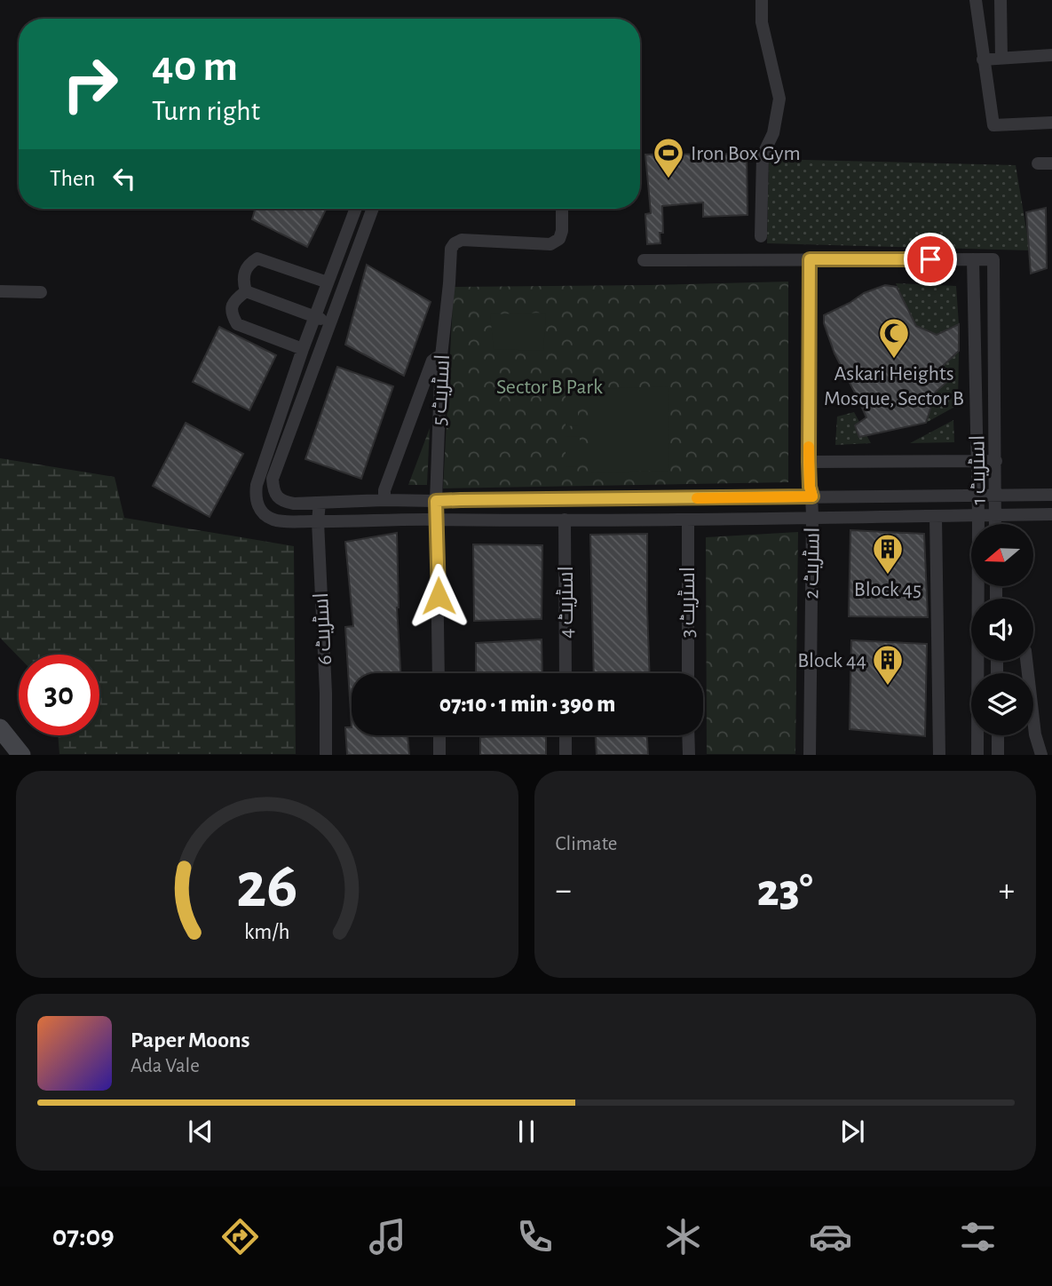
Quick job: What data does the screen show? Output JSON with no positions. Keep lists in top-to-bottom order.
{
  "streets": {
    "street": [
      "اسٹریٹ 5",
      "اسٹریٹ 1",
      "اسٹریٹ 2",
      "اسٹریٹ 4",
      "اسٹریٹ 3",
      "اسٹریٹ 6"
    ]
  },
  "crossings": [
    ["اسٹریٹ 1", "اسٹریٹ 2"]
  ],
  "parks": ["Sector B Park"],
  "places": {
    "sports": ["Iron Box Gym"],
    "mosque": ["Askari Heights Mosque, Sector B"],
    "building": ["Block 45", "Block 44"]
  },
  "north": "left",
  "page": {
    "turn": ["40 m", "Turn right"],
    "then": "Then",
    "limit": "30",
    "trip": "07:10 · 1 min · 390 m",
    "tile": "Climate",
    "heat": ["−", "23°", "+"],
    "song": ["Paper Moons", "Ada Vale"],
    "tabs": "07:09",
    "gauge": ["26", "km/h"]
  }
}
